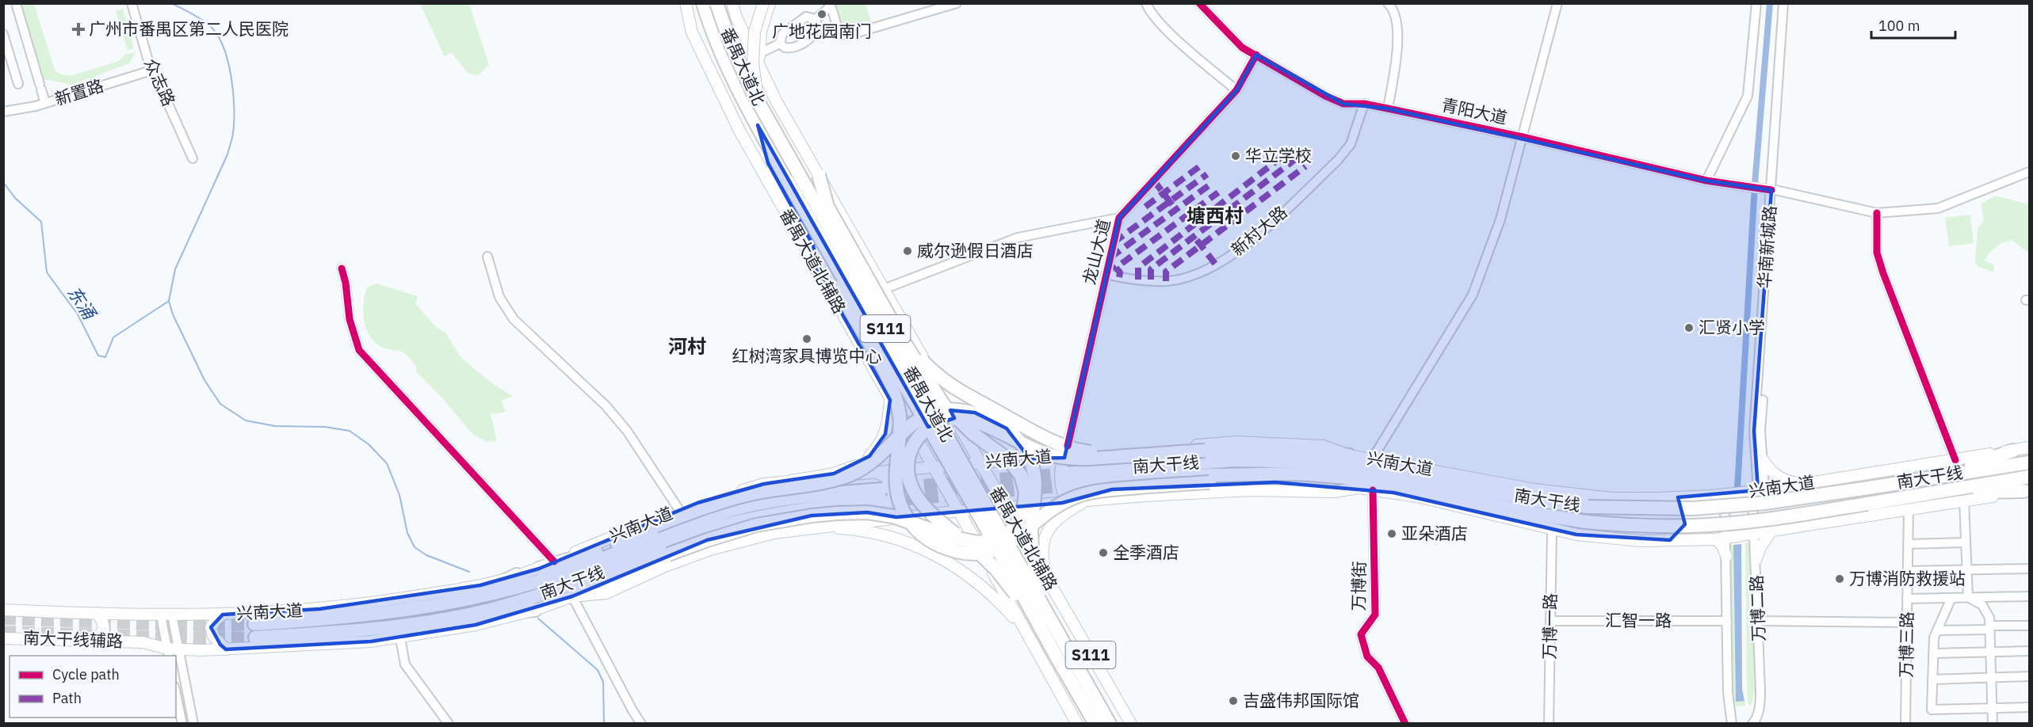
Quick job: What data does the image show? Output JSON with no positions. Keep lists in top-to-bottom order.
{
  "streets": {
    "highway": ["番禺大道北", "S111", "南大干线"],
    "main road": [
      "番禺大道北辅路",
      "兴南大道",
      "番禺大道北铺路",
      "南大干线辅路"
    ],
    "street": [
      "众志路",
      "新置路",
      "青阳大道",
      "新村大路",
      "华南新城路",
      "龙山大道",
      "万博街",
      "万博二路",
      "汇智一路",
      "万博一路",
      "万博三路"
    ]
  },
  "crossings": [
    ["众志路", "新置路"],
    ["青阳大道", "新村大路"],
    ["青阳大道", "华南新城路"],
    ["青阳大道", "龙山大道"],
    ["新村大路", "龙山大道"],
    ["华南新城路", "兴南大道"],
    ["华南新城路", "万博二路"],
    ["龙山大道", "兴南大道"],
    ["番禺大道北辅路", "兴南大道"],
    ["兴南大道", "番禺大道北铺路"],
    ["兴南大道", "万博街"],
    ["兴南大道", "万博二路"],
    ["兴南大道", "万博一路"],
    ["兴南大道", "南大干线辅路"],
    ["兴南大道", "万博三路"],
    ["万博二路", "汇智一路"],
    ["汇智一路", "万博一路"]
  ],
  "districts": ["塘西村", "河村"],
  "water": ["东涌"],
  "places": {
    "other": [
      "广地花园南门",
      "华立学校",
      "威尔逊假日酒店",
      "汇贤小学",
      "红树湾家具博览中心",
      "亚朵酒店",
      "全季酒店",
      "万博消防救援站",
      "吉盛伟邦国际馆"
    ],
    "health": ["广州市番禺区第二人民医院"]
  },
  "legend": ["Cycle path", "Path"],
  "scale_bar": "100 m"
}
